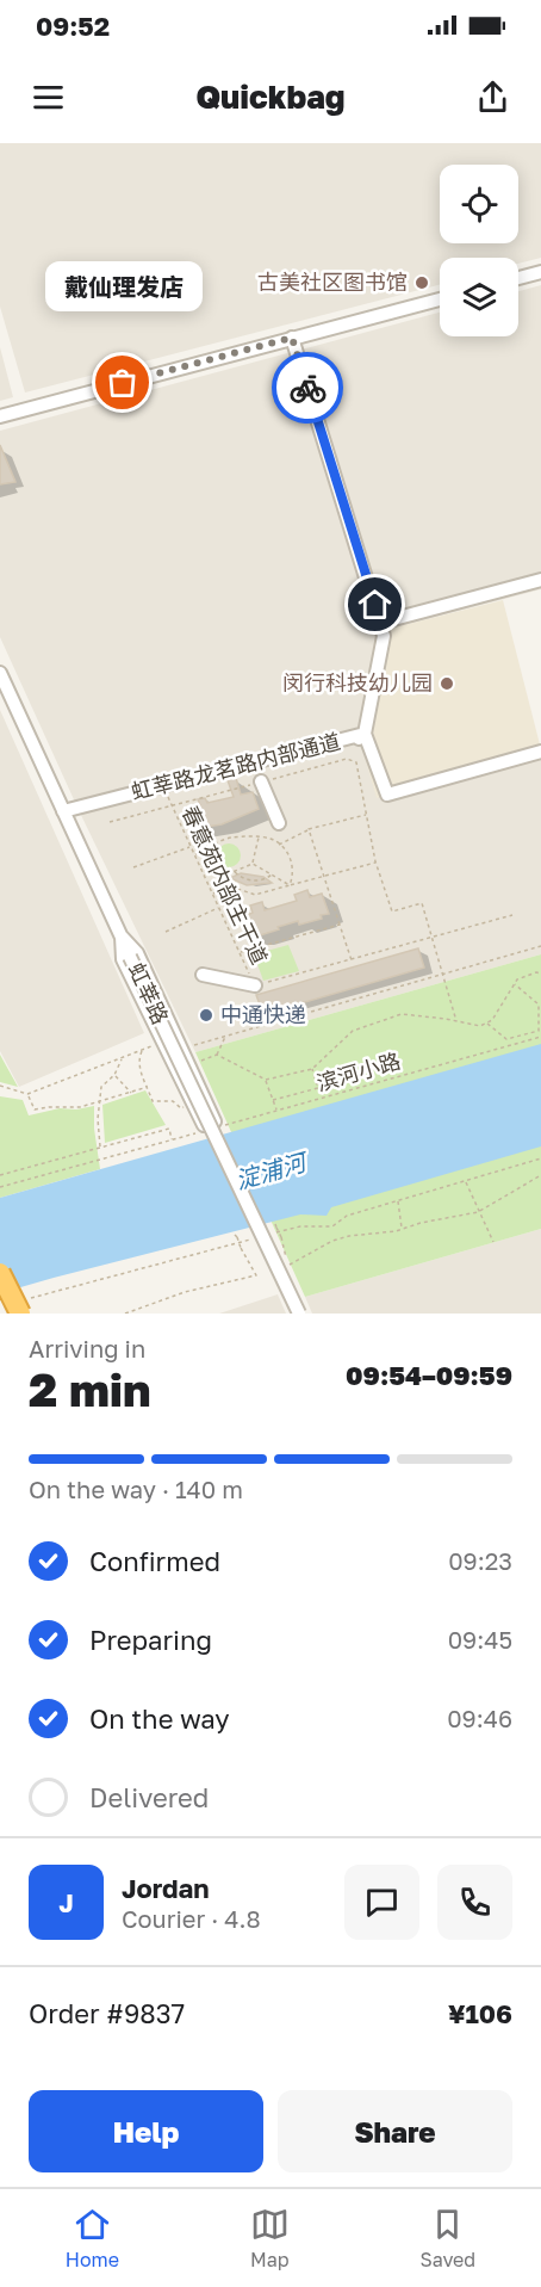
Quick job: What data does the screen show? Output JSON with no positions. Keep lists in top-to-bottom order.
{
  "streets": {
    "street": ["虹莘路龙茗路内部通道", "虹莘路"],
    "path": ["春意苑内部主干道", "滨河小路"]
  },
  "crossings": [
    ["虹莘路龙茗路内部通道", "春意苑内部主干道"],
    ["虹莘路龙茗路内部通道", "虹莘路"]
  ],
  "water": ["淀浦河"],
  "places": [
    "古美社区图书馆",
    "戴仙理发店",
    "闵行科技幼儿园",
    "中通快递"
  ],
  "page": {
    "status": "09:52",
    "header": "Quickbag",
    "bubble": "戴仙理发店",
    "heading": ["2 min", "Arriving in", "09:54–09:59"],
    "panel": [
      "Jordan",
      "Courier · 4.8",
      "Order #9837",
      "¥106"
    ],
    "bar": "On the way · 140 m",
    "list": [
      ["Confirmed", "09:23"],
      ["Preparing", "09:45"],
      ["On the way", "09:46"],
      "Delivered"
    ],
    "round": "J",
    "buttons": ["Help", "Share"],
    "tabs": ["Home", "Map", "Saved"]
  }
}
